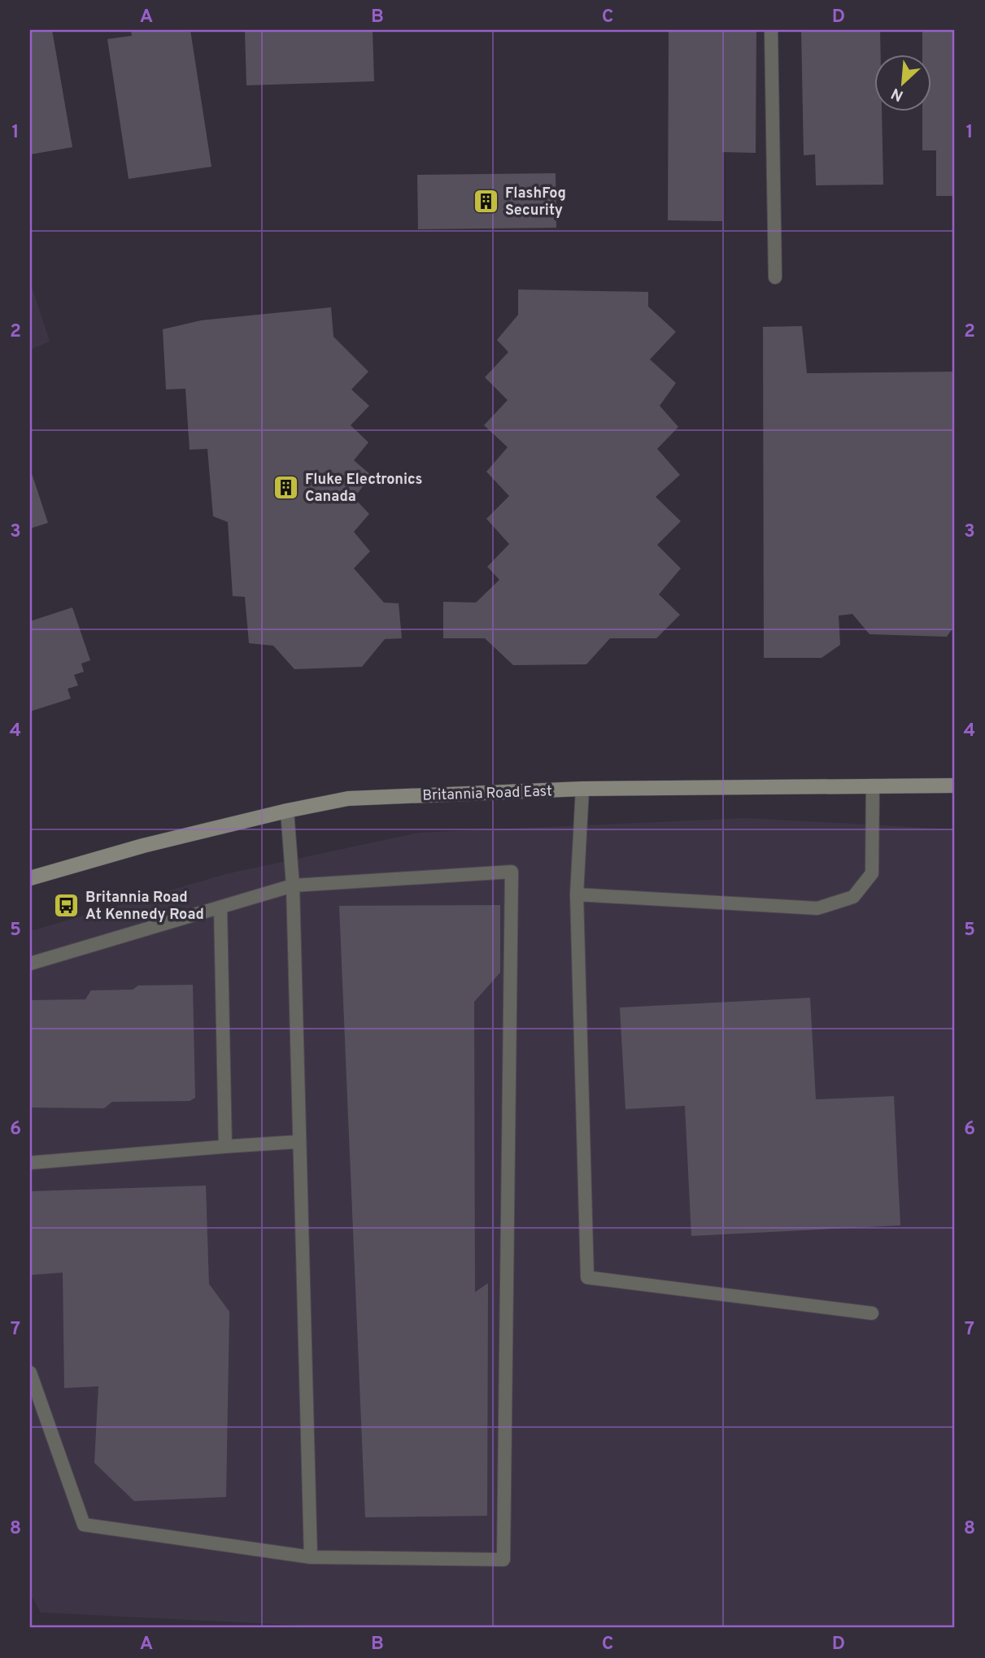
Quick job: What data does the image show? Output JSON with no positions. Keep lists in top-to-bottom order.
{
  "streets": {
    "main road": ["Britannia Road East"]
  },
  "places": {
    "building": ["FlashFog Security", "Fluke Electronics Canada"],
    "bus stop": ["Britannia Road At Kennedy Road"]
  },
  "north": "bottom left",
  "grid": {
    "columns": [
      "A",
      "B",
      "C",
      "D"
    ],
    "rows": [
      "1",
      "2",
      "3",
      "4",
      "5",
      "6",
      "7",
      "8"
    ]
  }
}
